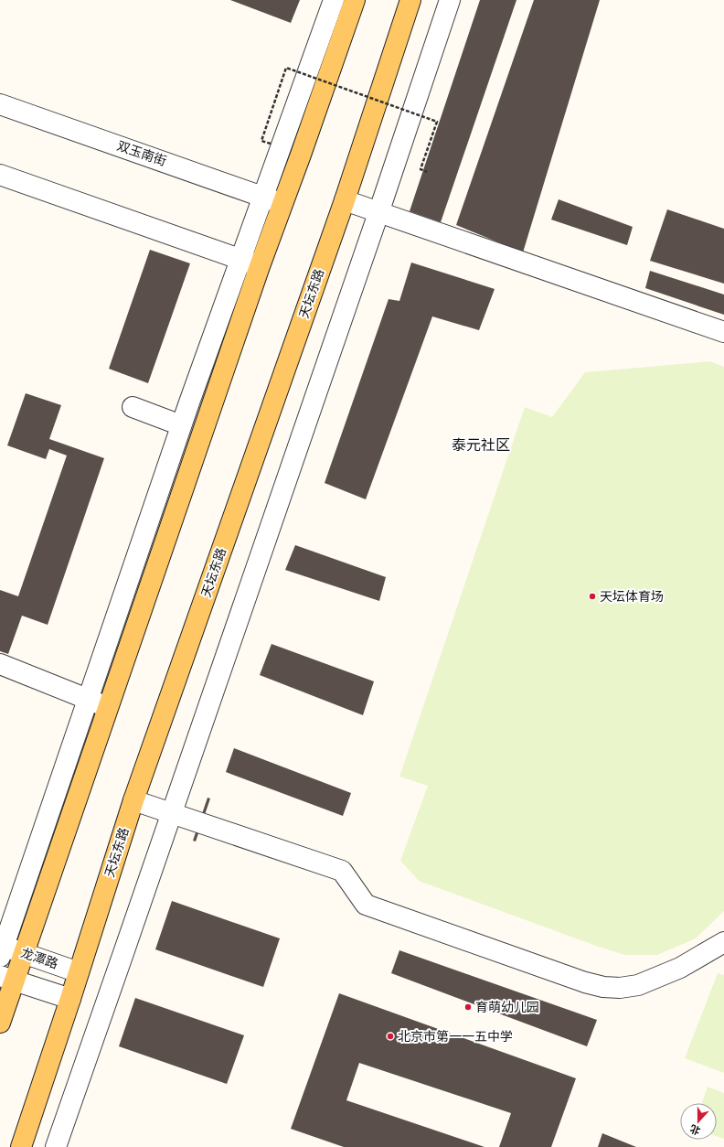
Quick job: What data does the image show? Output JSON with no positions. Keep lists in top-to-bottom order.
{
  "streets": {
    "main road": ["天坛东路"],
    "street": ["双玉南街", "龙潭路"]
  },
  "crossings": [
    ["天坛东路", "龙潭路"]
  ],
  "districts": ["泰元社区"],
  "places": ["天坛体育场", "育萌幼儿园", "北京市第一一五中学"],
  "north": "bottom"
}
